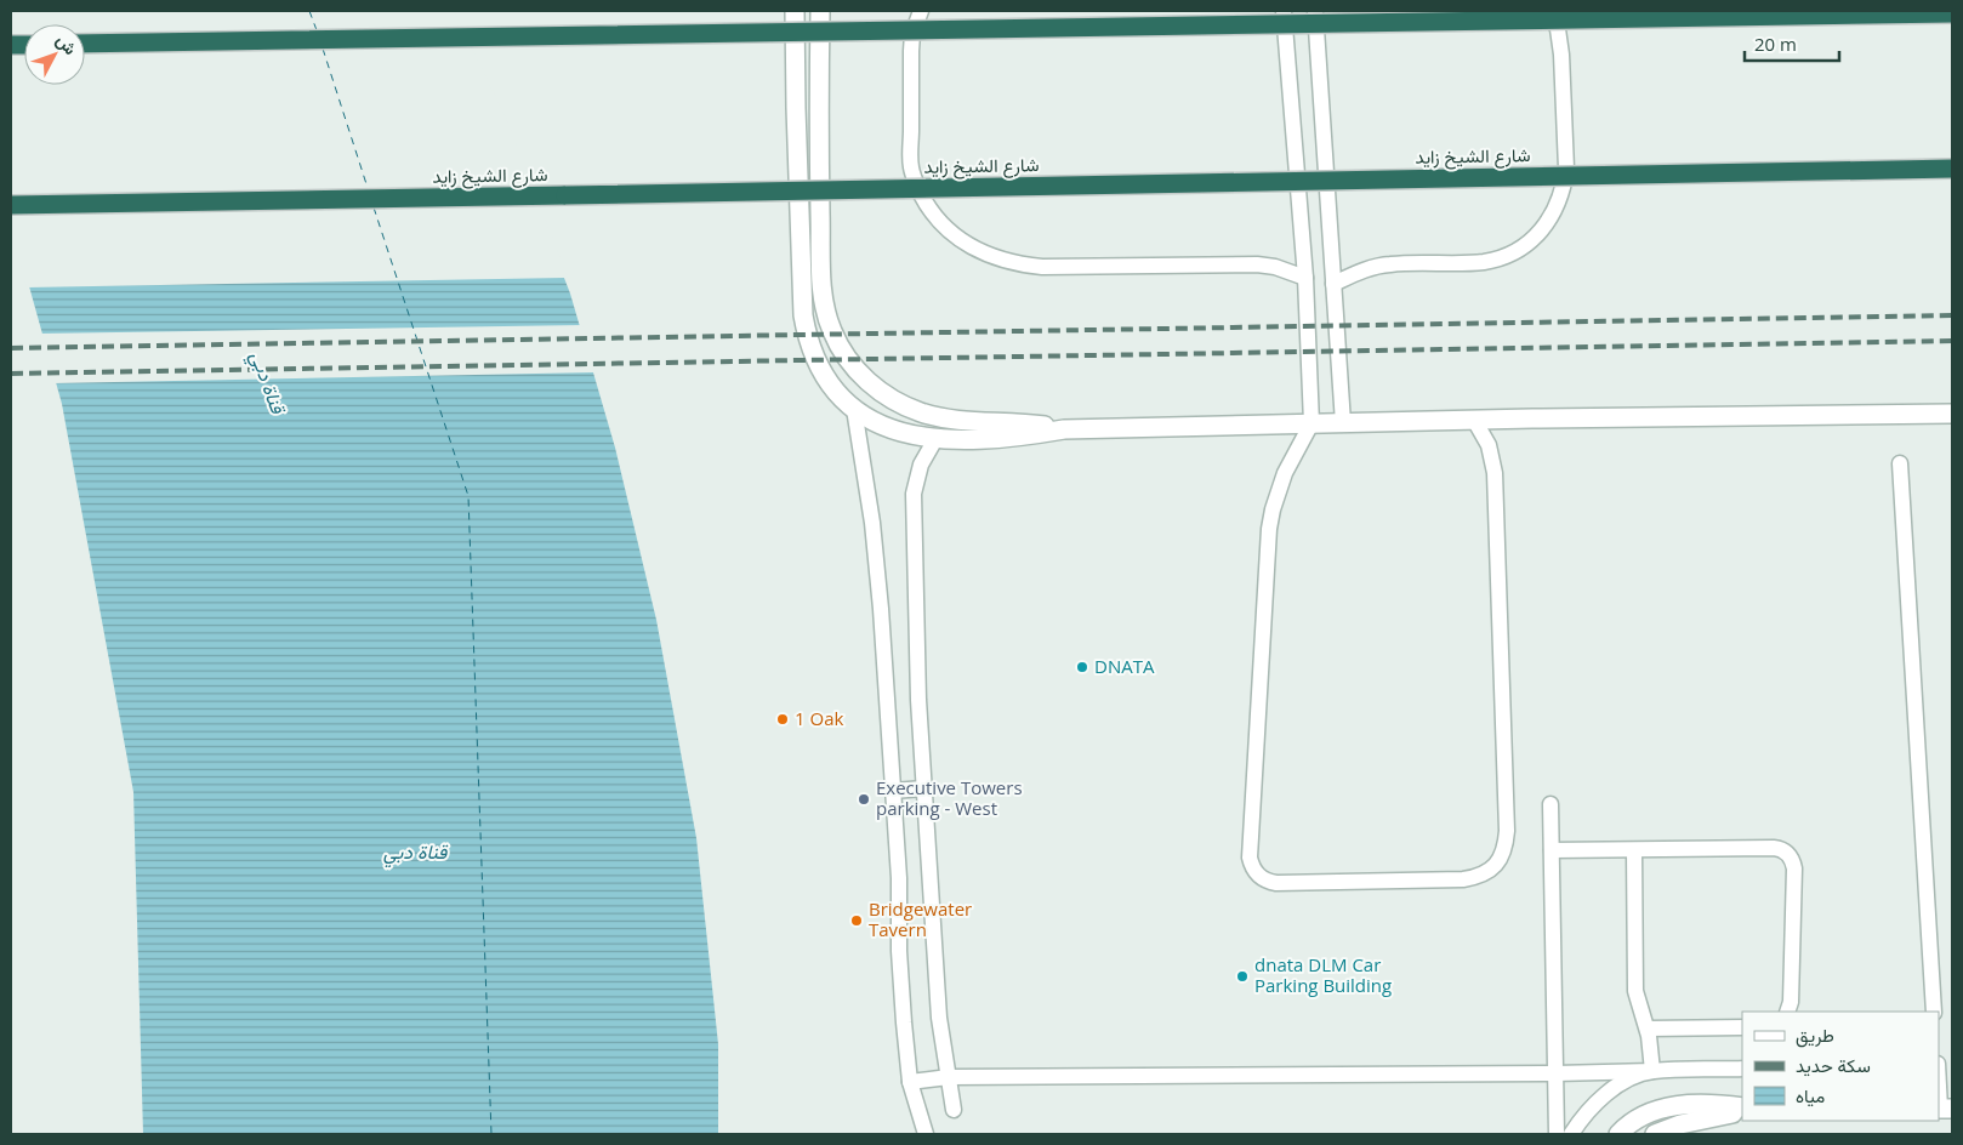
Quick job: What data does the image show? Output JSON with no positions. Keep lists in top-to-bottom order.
{
  "streets": {
    "highway": ["شارع الشيخ زايد"]
  },
  "water": ["قناة دبي"],
  "places": [
    "DNATA",
    "1 Oak",
    "Executive Towers parking - West",
    "Bridgewater Tavern",
    "dnata DLM Car Parking Building"
  ],
  "legend": ["طريق", "سكة حديد", "مياه"],
  "scale_bar": "20 m",
  "north": "top right"
}
